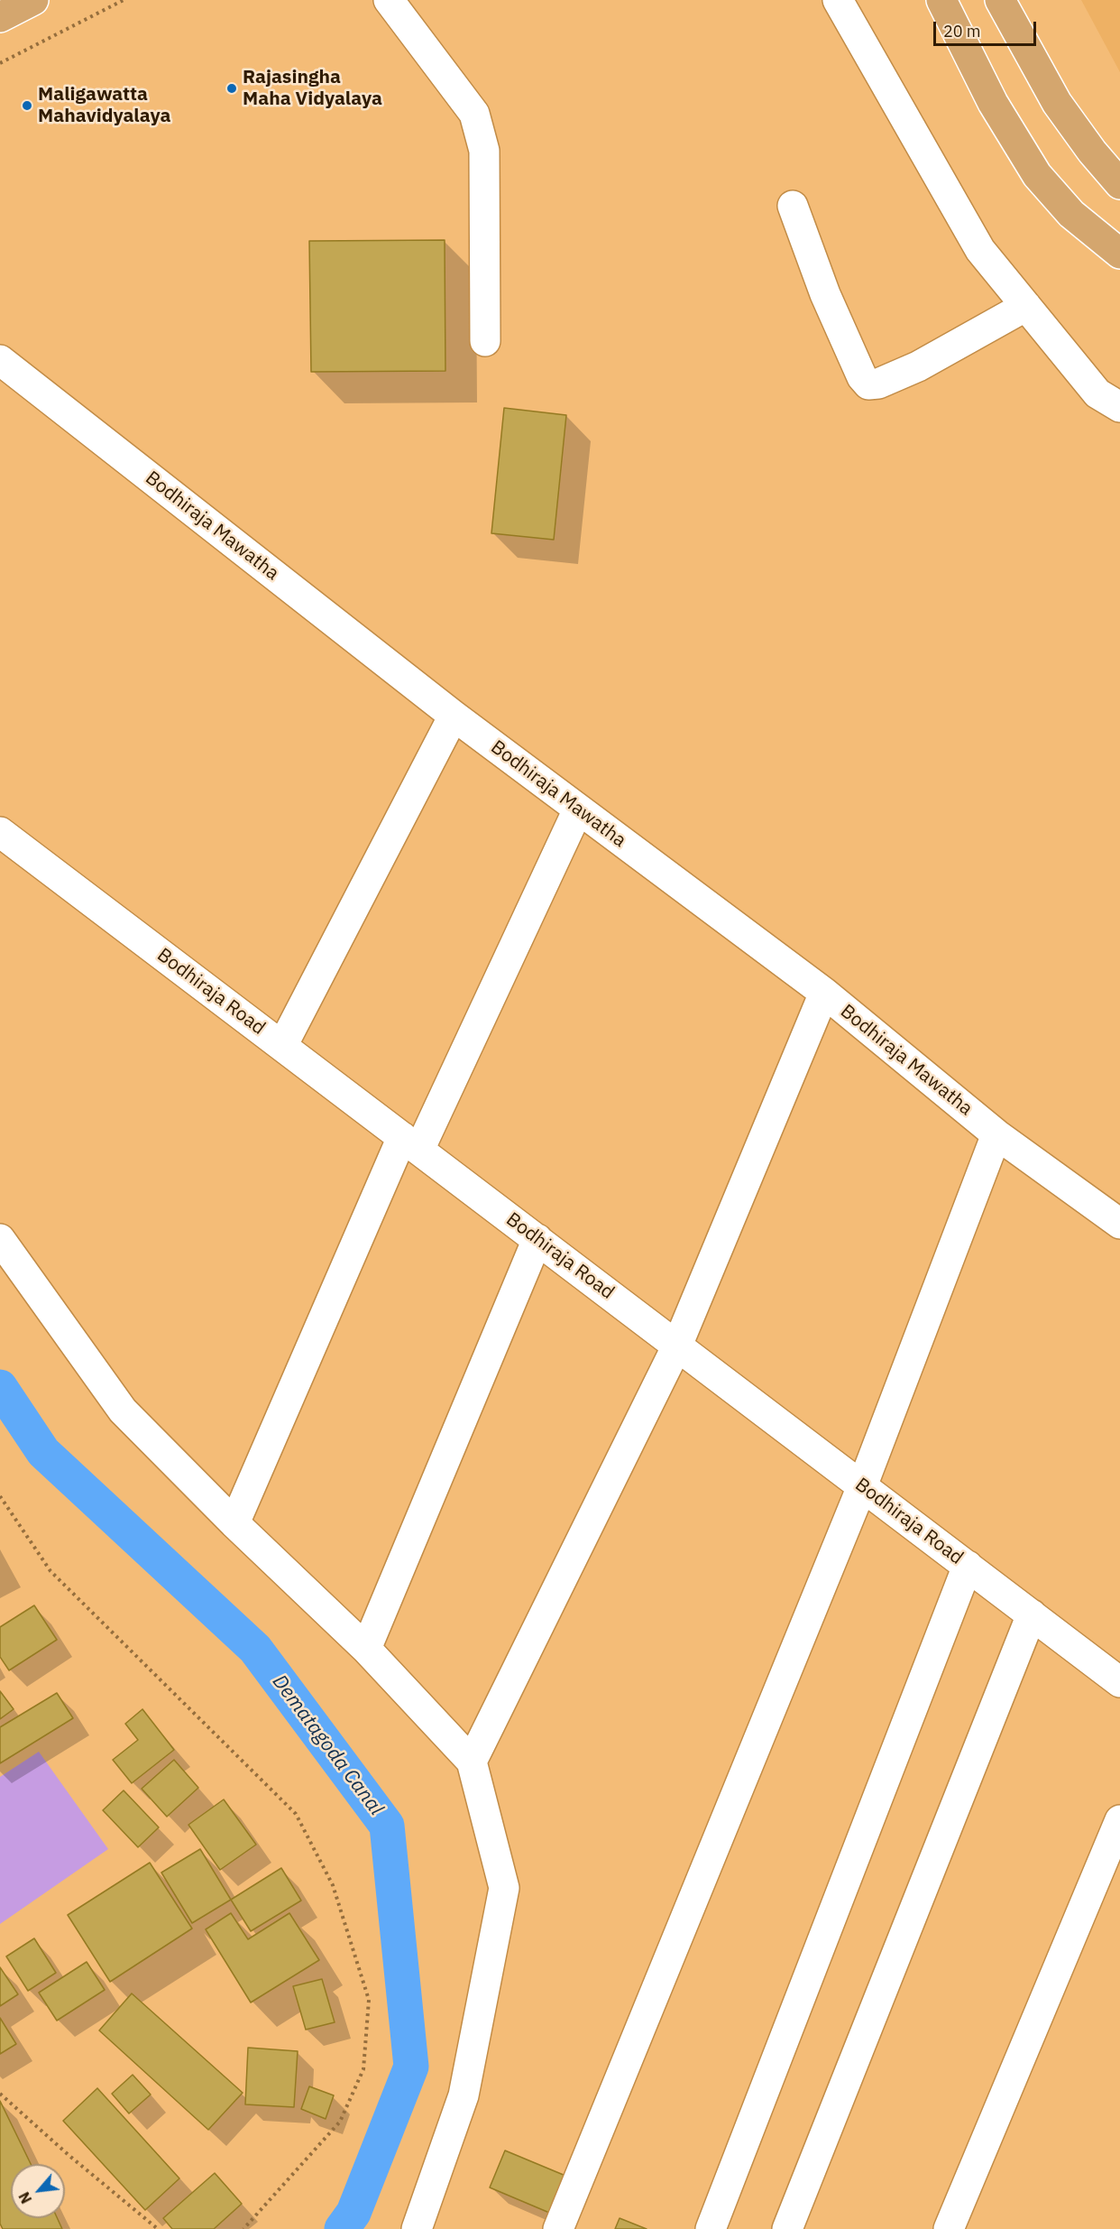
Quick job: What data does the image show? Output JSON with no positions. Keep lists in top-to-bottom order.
{
  "streets": {
    "street": ["Bodhiraja Mawatha", "Bodhiraja Road"]
  },
  "water": ["Dematagoda Canal"],
  "places": ["Rajasingha Maha Vidyalaya", "Maligawatta Mahavidyalaya"],
  "scale_bar": "20 m",
  "north": "bottom left"
}
